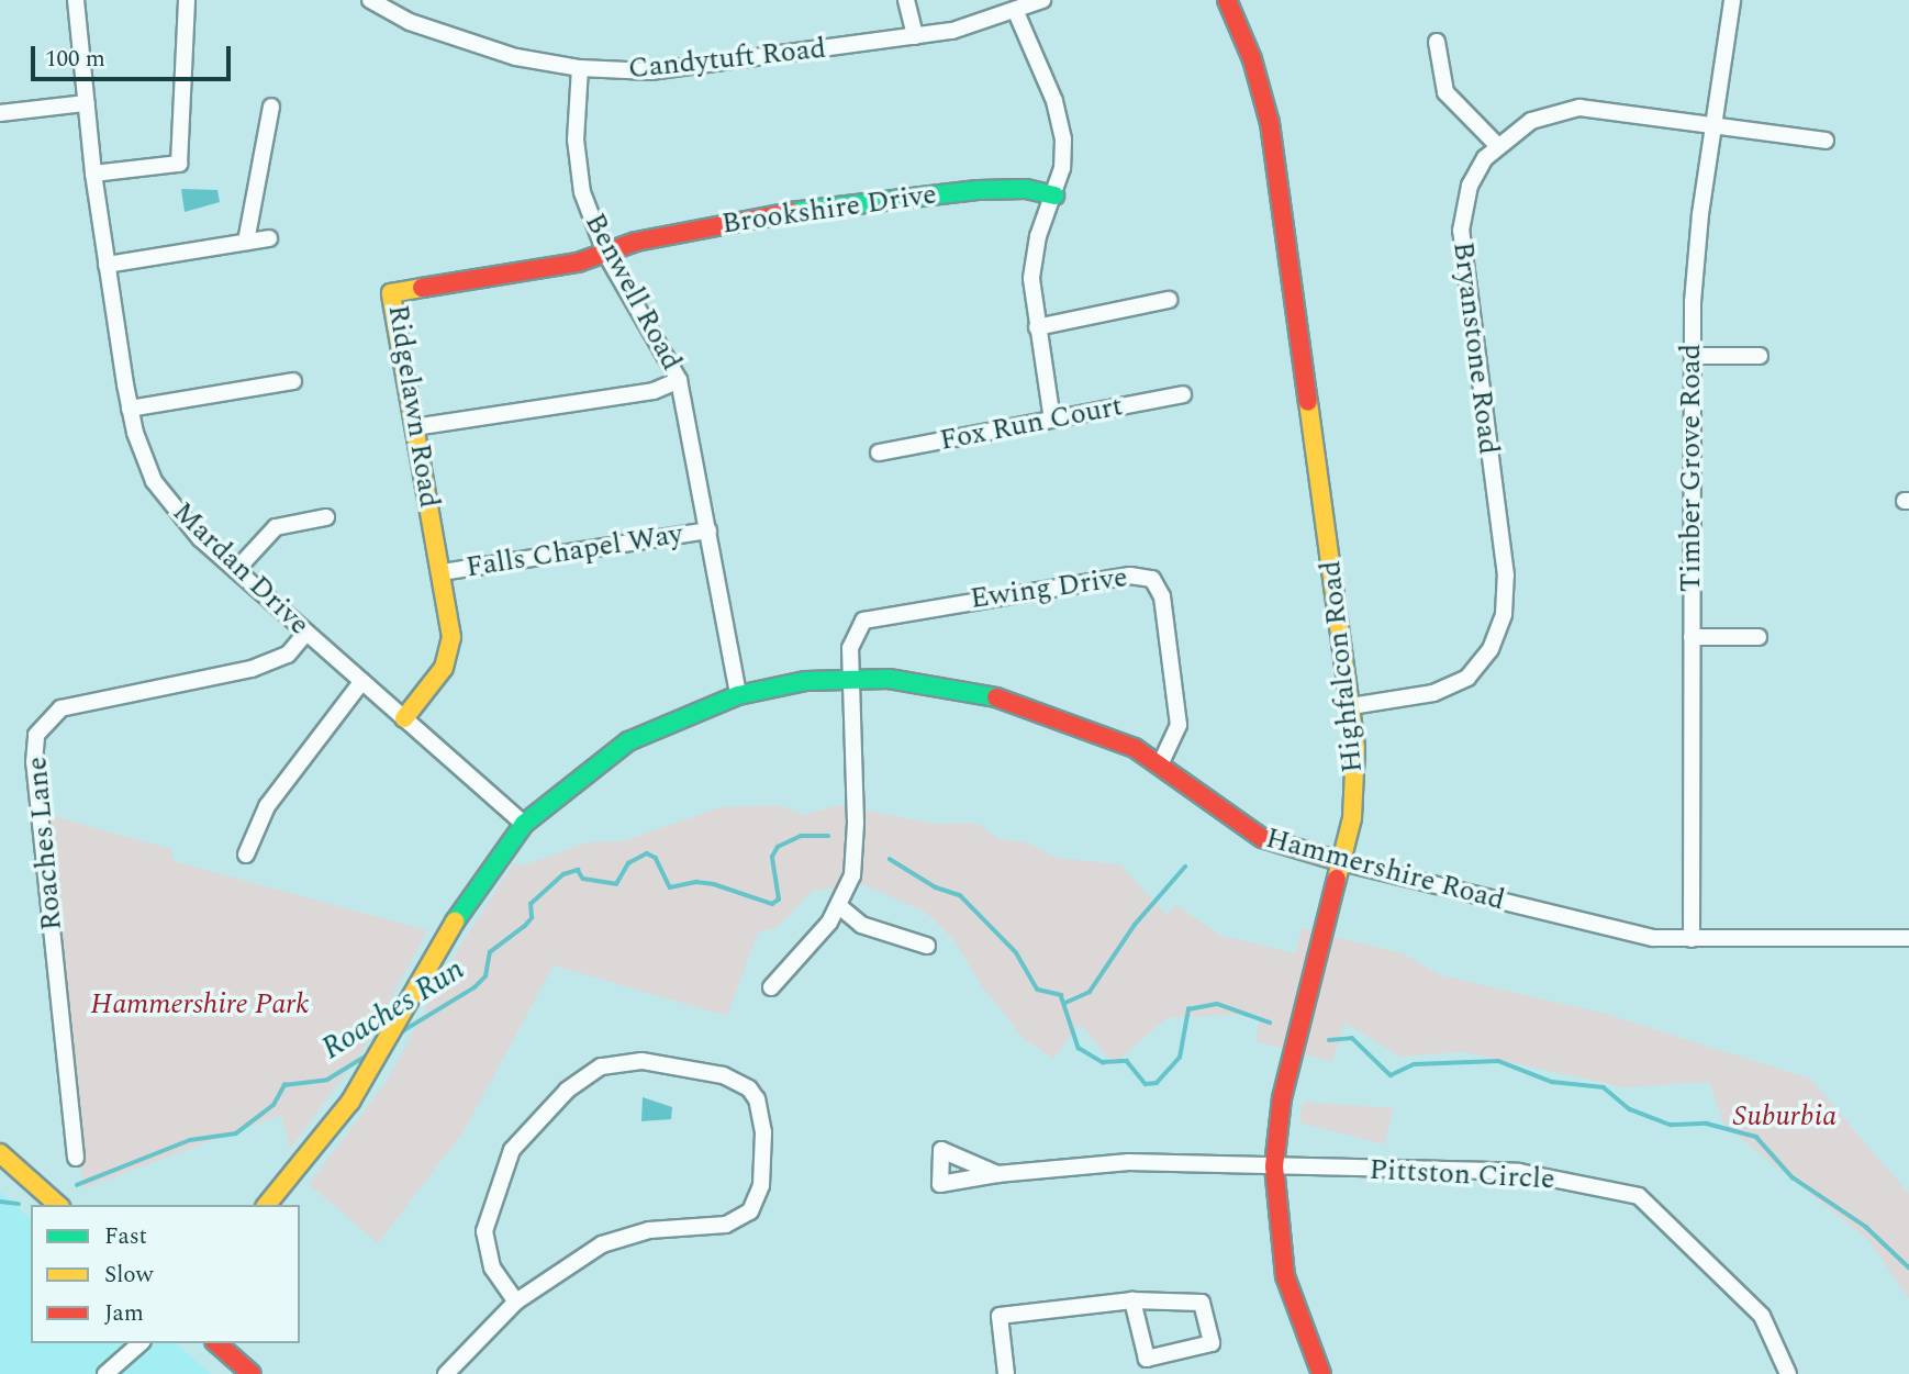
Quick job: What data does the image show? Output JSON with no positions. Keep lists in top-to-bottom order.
{
  "streets": {
    "street": [
      "Candytuft Road",
      "Brookshire Drive",
      "Benwell Road",
      "Bryanstone Road",
      "Ridgelawn Road",
      "Fox Run Court",
      "Timber Grove Road",
      "Falls Chapel Way",
      "Mardan Drive",
      "Ewing Drive",
      "Highfalcon Road",
      "Roaches Lane",
      "Hammershire Road",
      "Pittston Circle"
    ]
  },
  "crossings": [
    ["Candytuft Road", "Benwell Road"],
    ["Brookshire Drive", "Benwell Road"],
    ["Brookshire Drive", "Ridgelawn Road"],
    ["Benwell Road", "Ridgelawn Road"],
    ["Benwell Road", "Falls Chapel Way"],
    ["Benwell Road", "Hammershire Road"],
    ["Bryanstone Road", "Timber Grove Road"],
    ["Bryanstone Road", "Highfalcon Road"],
    ["Ridgelawn Road", "Falls Chapel Way"],
    ["Ridgelawn Road", "Mardan Drive"],
    ["Timber Grove Road", "Hammershire Road"],
    ["Mardan Drive", "Roaches Lane"],
    ["Mardan Drive", "Hammershire Road"],
    ["Ewing Drive", "Hammershire Road"],
    ["Highfalcon Road", "Hammershire Road"],
    ["Highfalcon Road", "Pittston Circle"]
  ],
  "water": ["Roaches Run"],
  "parks": ["Hammershire Park", "Suburbia"],
  "legend": ["Fast", "Slow", "Jam"],
  "scale_bar": "100 m"
}
